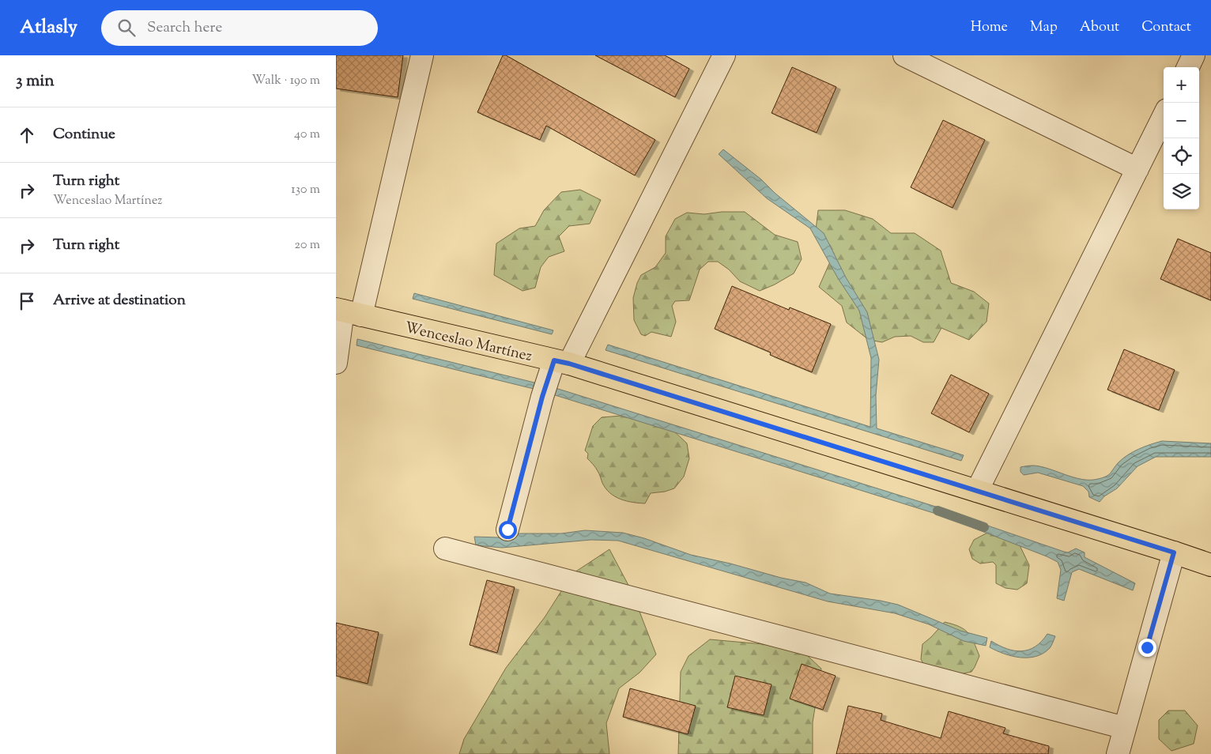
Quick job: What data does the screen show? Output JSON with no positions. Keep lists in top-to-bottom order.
{
  "streets": {
    "main road": ["Wenceslao Martínez"]
  },
  "page": {
    "header": "Atlasly",
    "search": "Search here",
    "nav": [
      "Home",
      "Map",
      "About",
      "Contact"
    ],
    "heading": ["3 min", "Walk · 190 m"],
    "map_buttons": ["+", "−"],
    "list": [
      ["Continue", "40 m"],
      ["Turn right", "Wenceslao Martínez", "130 m"],
      ["Turn right", "20 m"],
      "Arrive at destination"
    ]
  }
}
